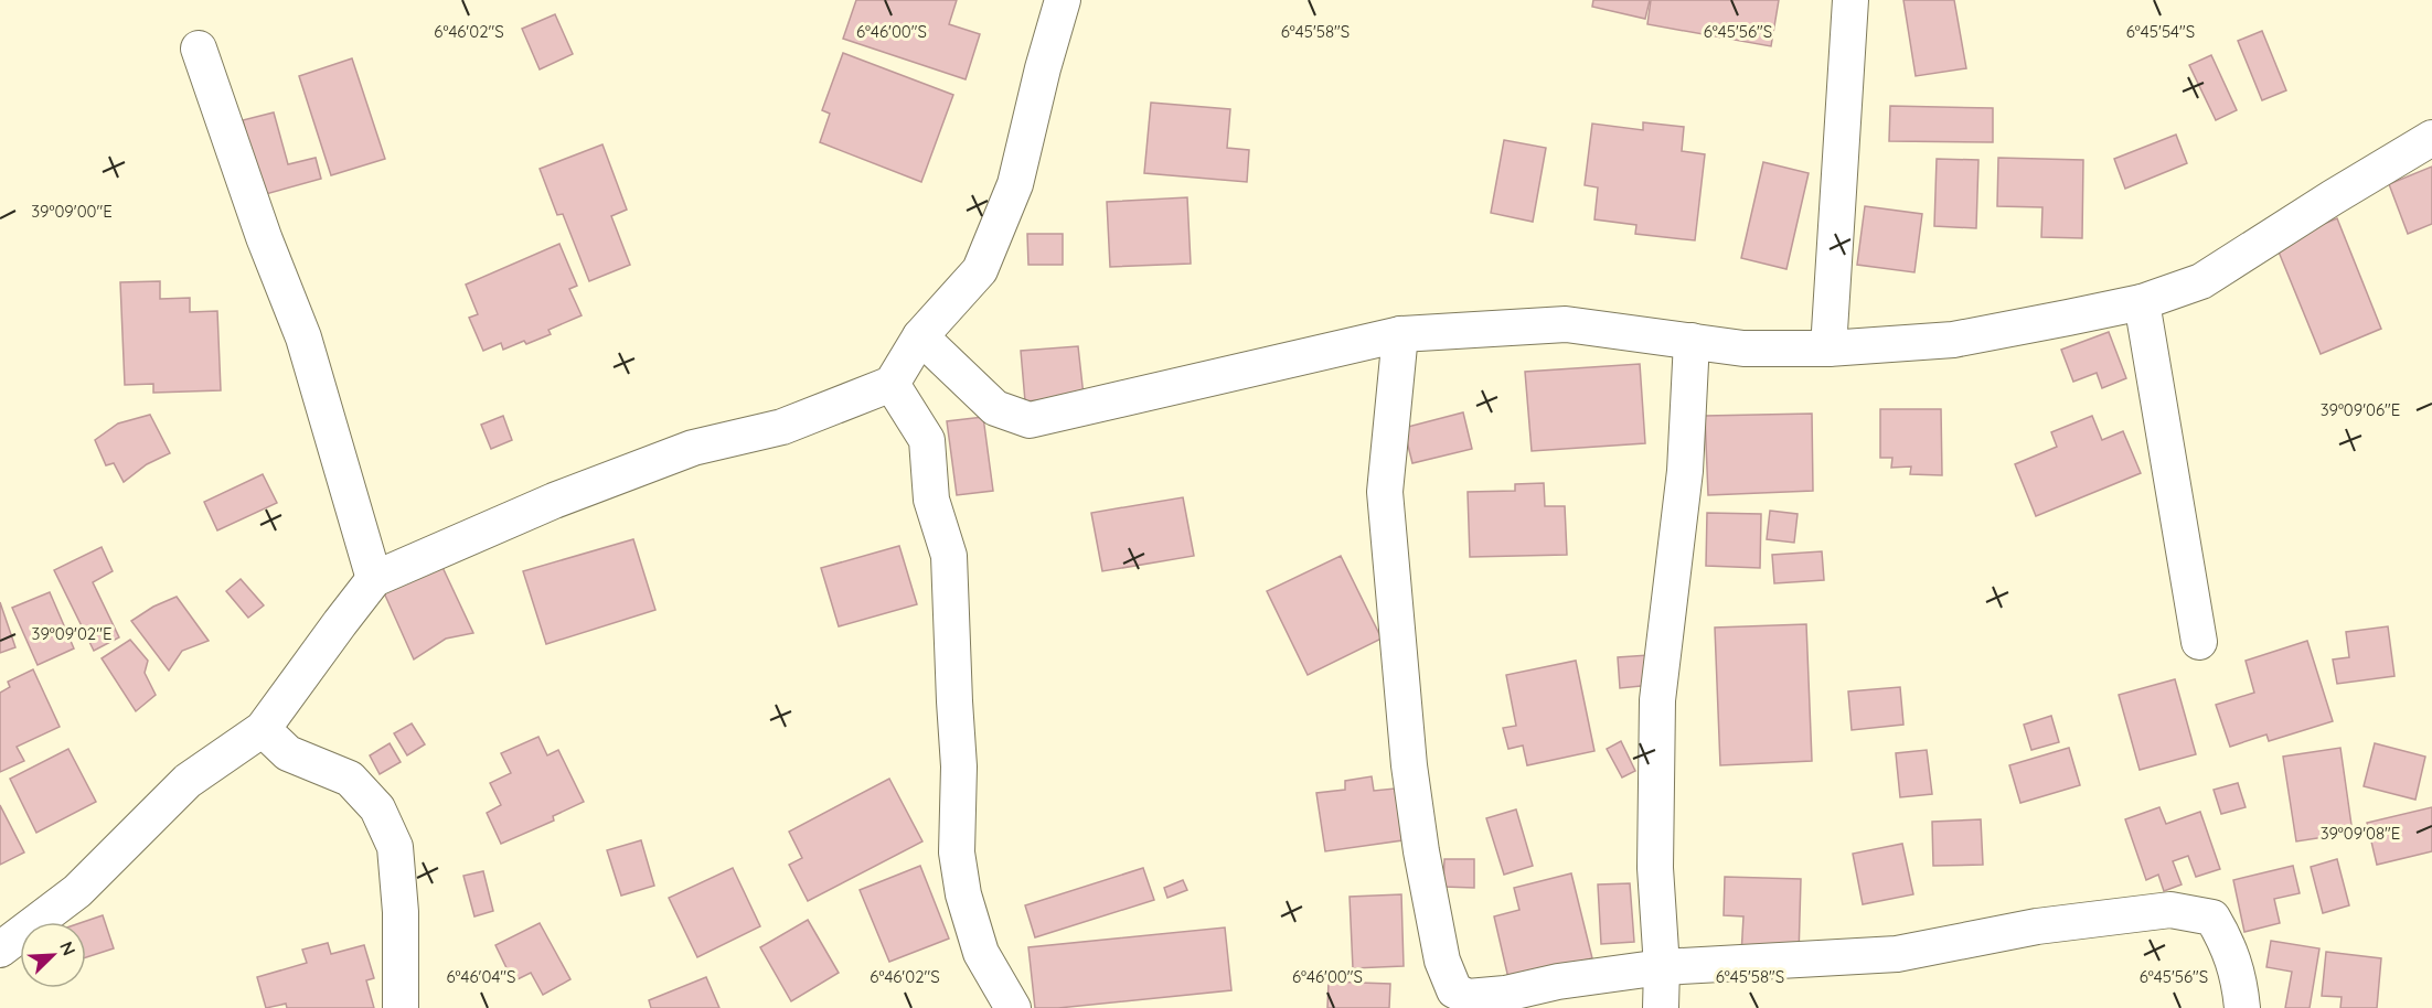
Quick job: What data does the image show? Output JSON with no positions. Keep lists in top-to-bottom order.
{
  "north": "top right",
  "coordinates": [
    "6°46'02\"S",
    "6°45'54\"S",
    "6°46'00\"S",
    "6°45'58\"S",
    "6°45'56\"S",
    "39°09'00\"E",
    "39°09'06\"E",
    "39°09'02\"E",
    "39°09'08\"E",
    "6°46'04\"S"
  ]
}
